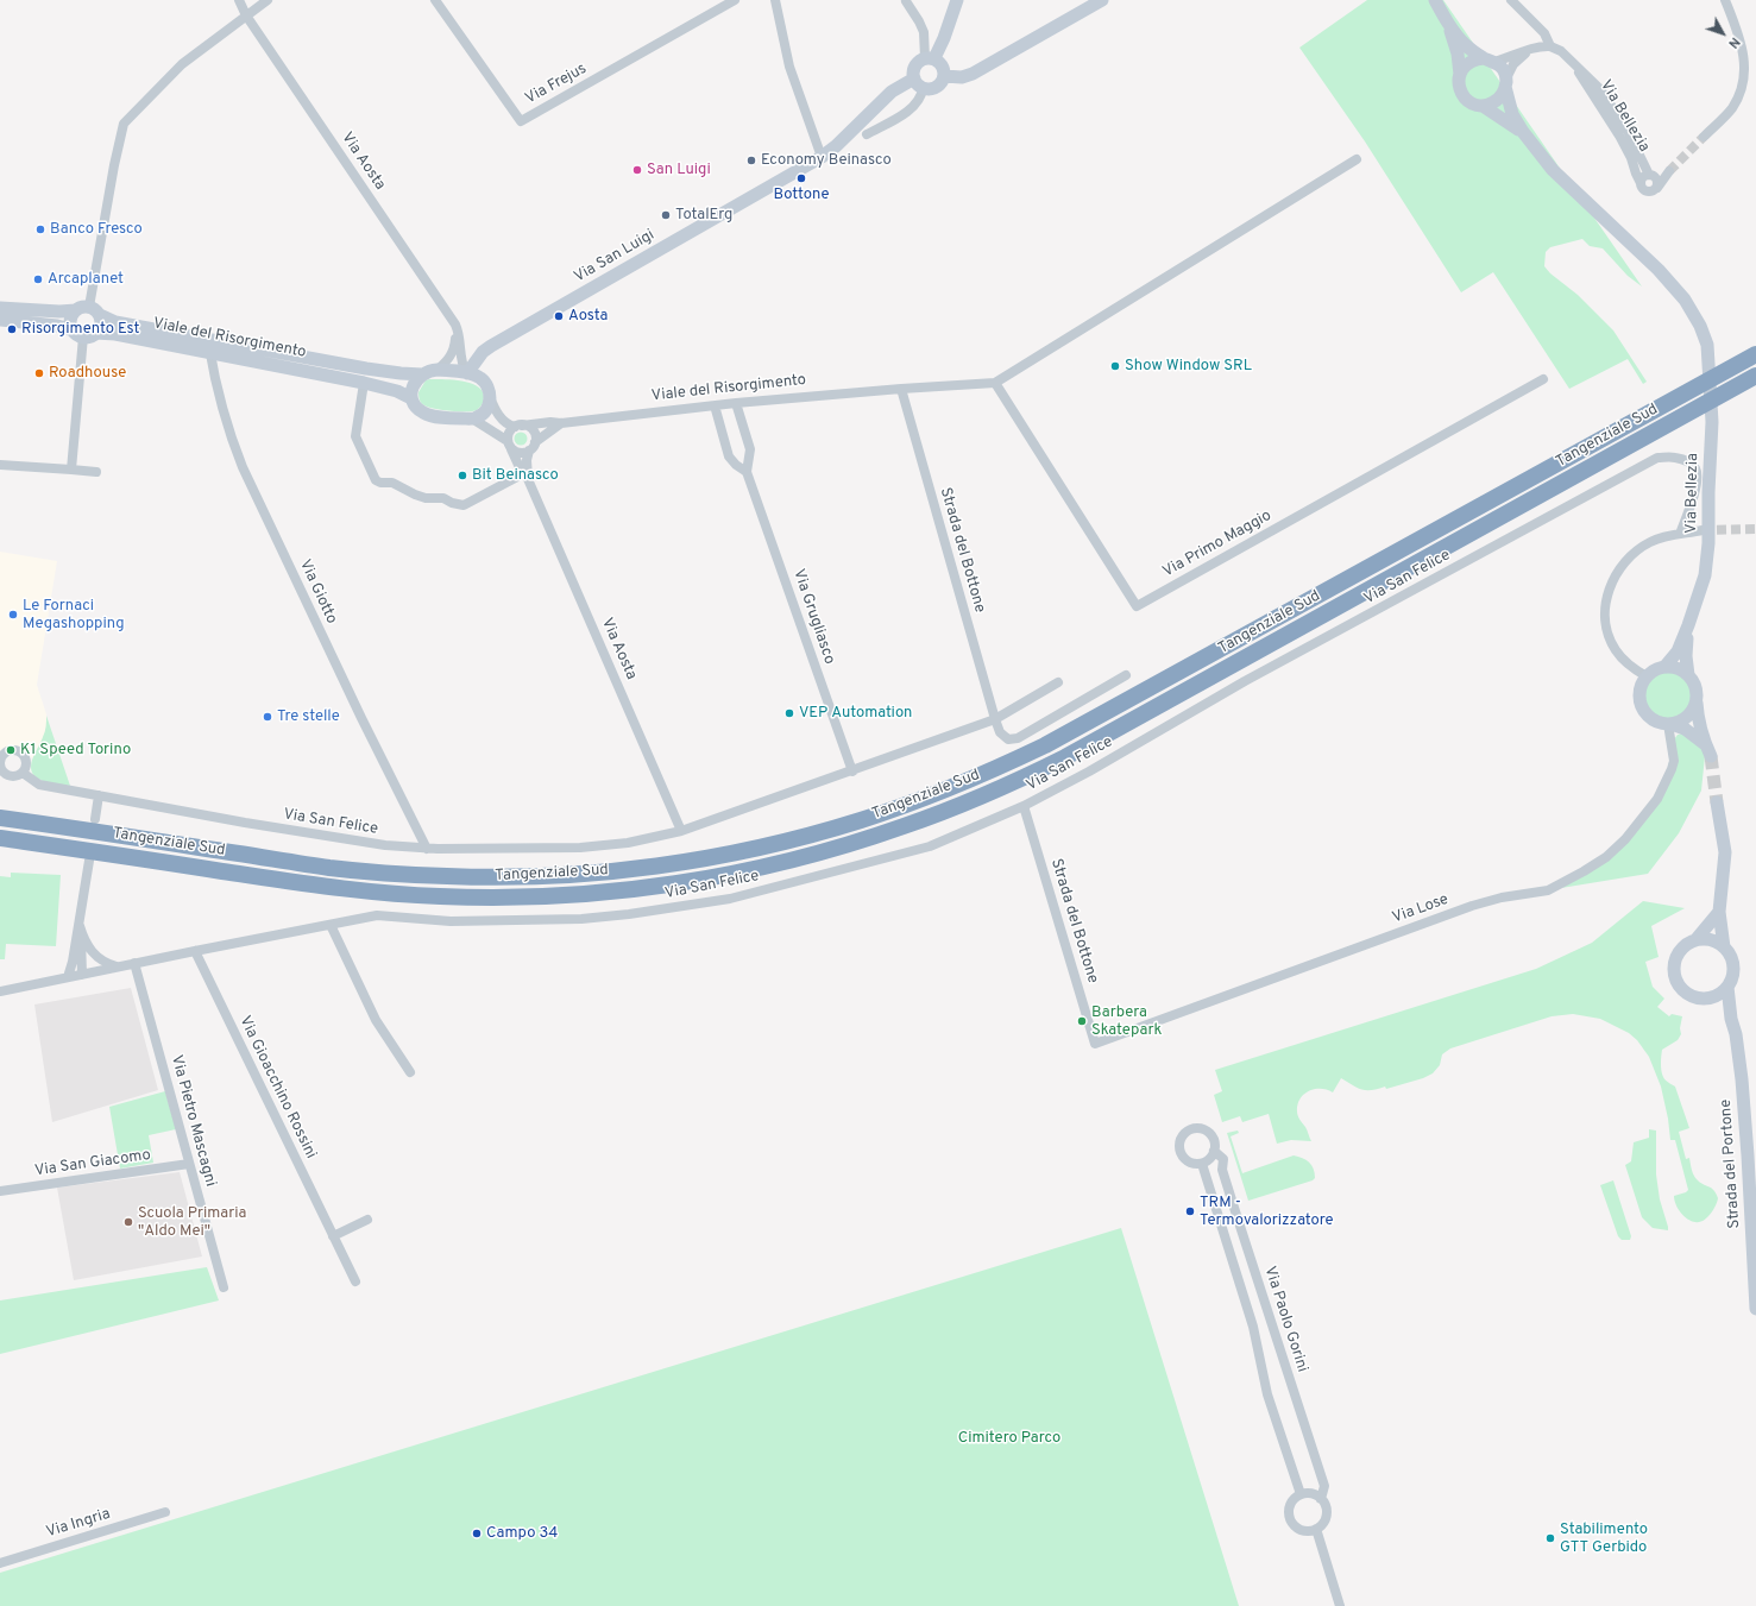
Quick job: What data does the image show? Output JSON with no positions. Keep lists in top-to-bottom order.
{
  "streets": {
    "highway": ["Tangenziale Sud"],
    "street": [
      "Via Frejus",
      "Via Bellezia",
      "Via Aosta",
      "Via San Luigi",
      "Viale del Risorgimento",
      "Via Primo Maggio",
      "Strada del Bottone",
      "Via San Felice",
      "Via Giotto",
      "Via Grugliasco",
      "Via Lose",
      "Via Gioacchino Rossini",
      "Via Pietro Mascagni",
      "Via San Giacomo",
      "Strada del Portone",
      "Via Paolo Gorini",
      "Via Ingria"
    ]
  },
  "crossings": [
    ["Via Bellezia", "Via Lose"],
    ["Via Aosta", "Via San Luigi"],
    ["Via Aosta", "Viale del Risorgimento"],
    ["Via Aosta", "Via San Felice"],
    ["Via San Luigi", "Viale del Risorgimento"],
    ["Viale del Risorgimento", "Strada del Bottone"],
    ["Viale del Risorgimento", "Via Giotto"],
    ["Viale del Risorgimento", "Via Grugliasco"],
    ["Strada del Bottone", "Via San Felice"],
    ["Strada del Bottone", "Via Lose"],
    ["Via San Felice", "Via Giotto"],
    ["Via San Felice", "Via Grugliasco"],
    ["Via San Felice", "Via Gioacchino Rossini"],
    ["Via San Felice", "Via Pietro Mascagni"],
    ["Via Pietro Mascagni", "Via San Giacomo"]
  ],
  "parks": ["Cimitero Parco"],
  "places": [
    "Economy Beinasco",
    "San Luigi",
    "Bottone",
    "TotalErg",
    "Banco Fresco",
    "Arcaplanet",
    "Aosta",
    "Risorgimento Est",
    "Show Window SRL",
    "Roadhouse",
    "Bit Beinasco",
    "Le Fornaci Megashopping",
    "VEP Automation",
    "Tre stelle",
    "K1 Speed Torino",
    "Barbera Skatepark",
    "TRM - Termovalorizzatore",
    "Scuola Primaria \"Aldo Mei\"",
    "Campo 34",
    "Stabilimento GTT Gerbido"
  ],
  "north": "bottom right"
}
